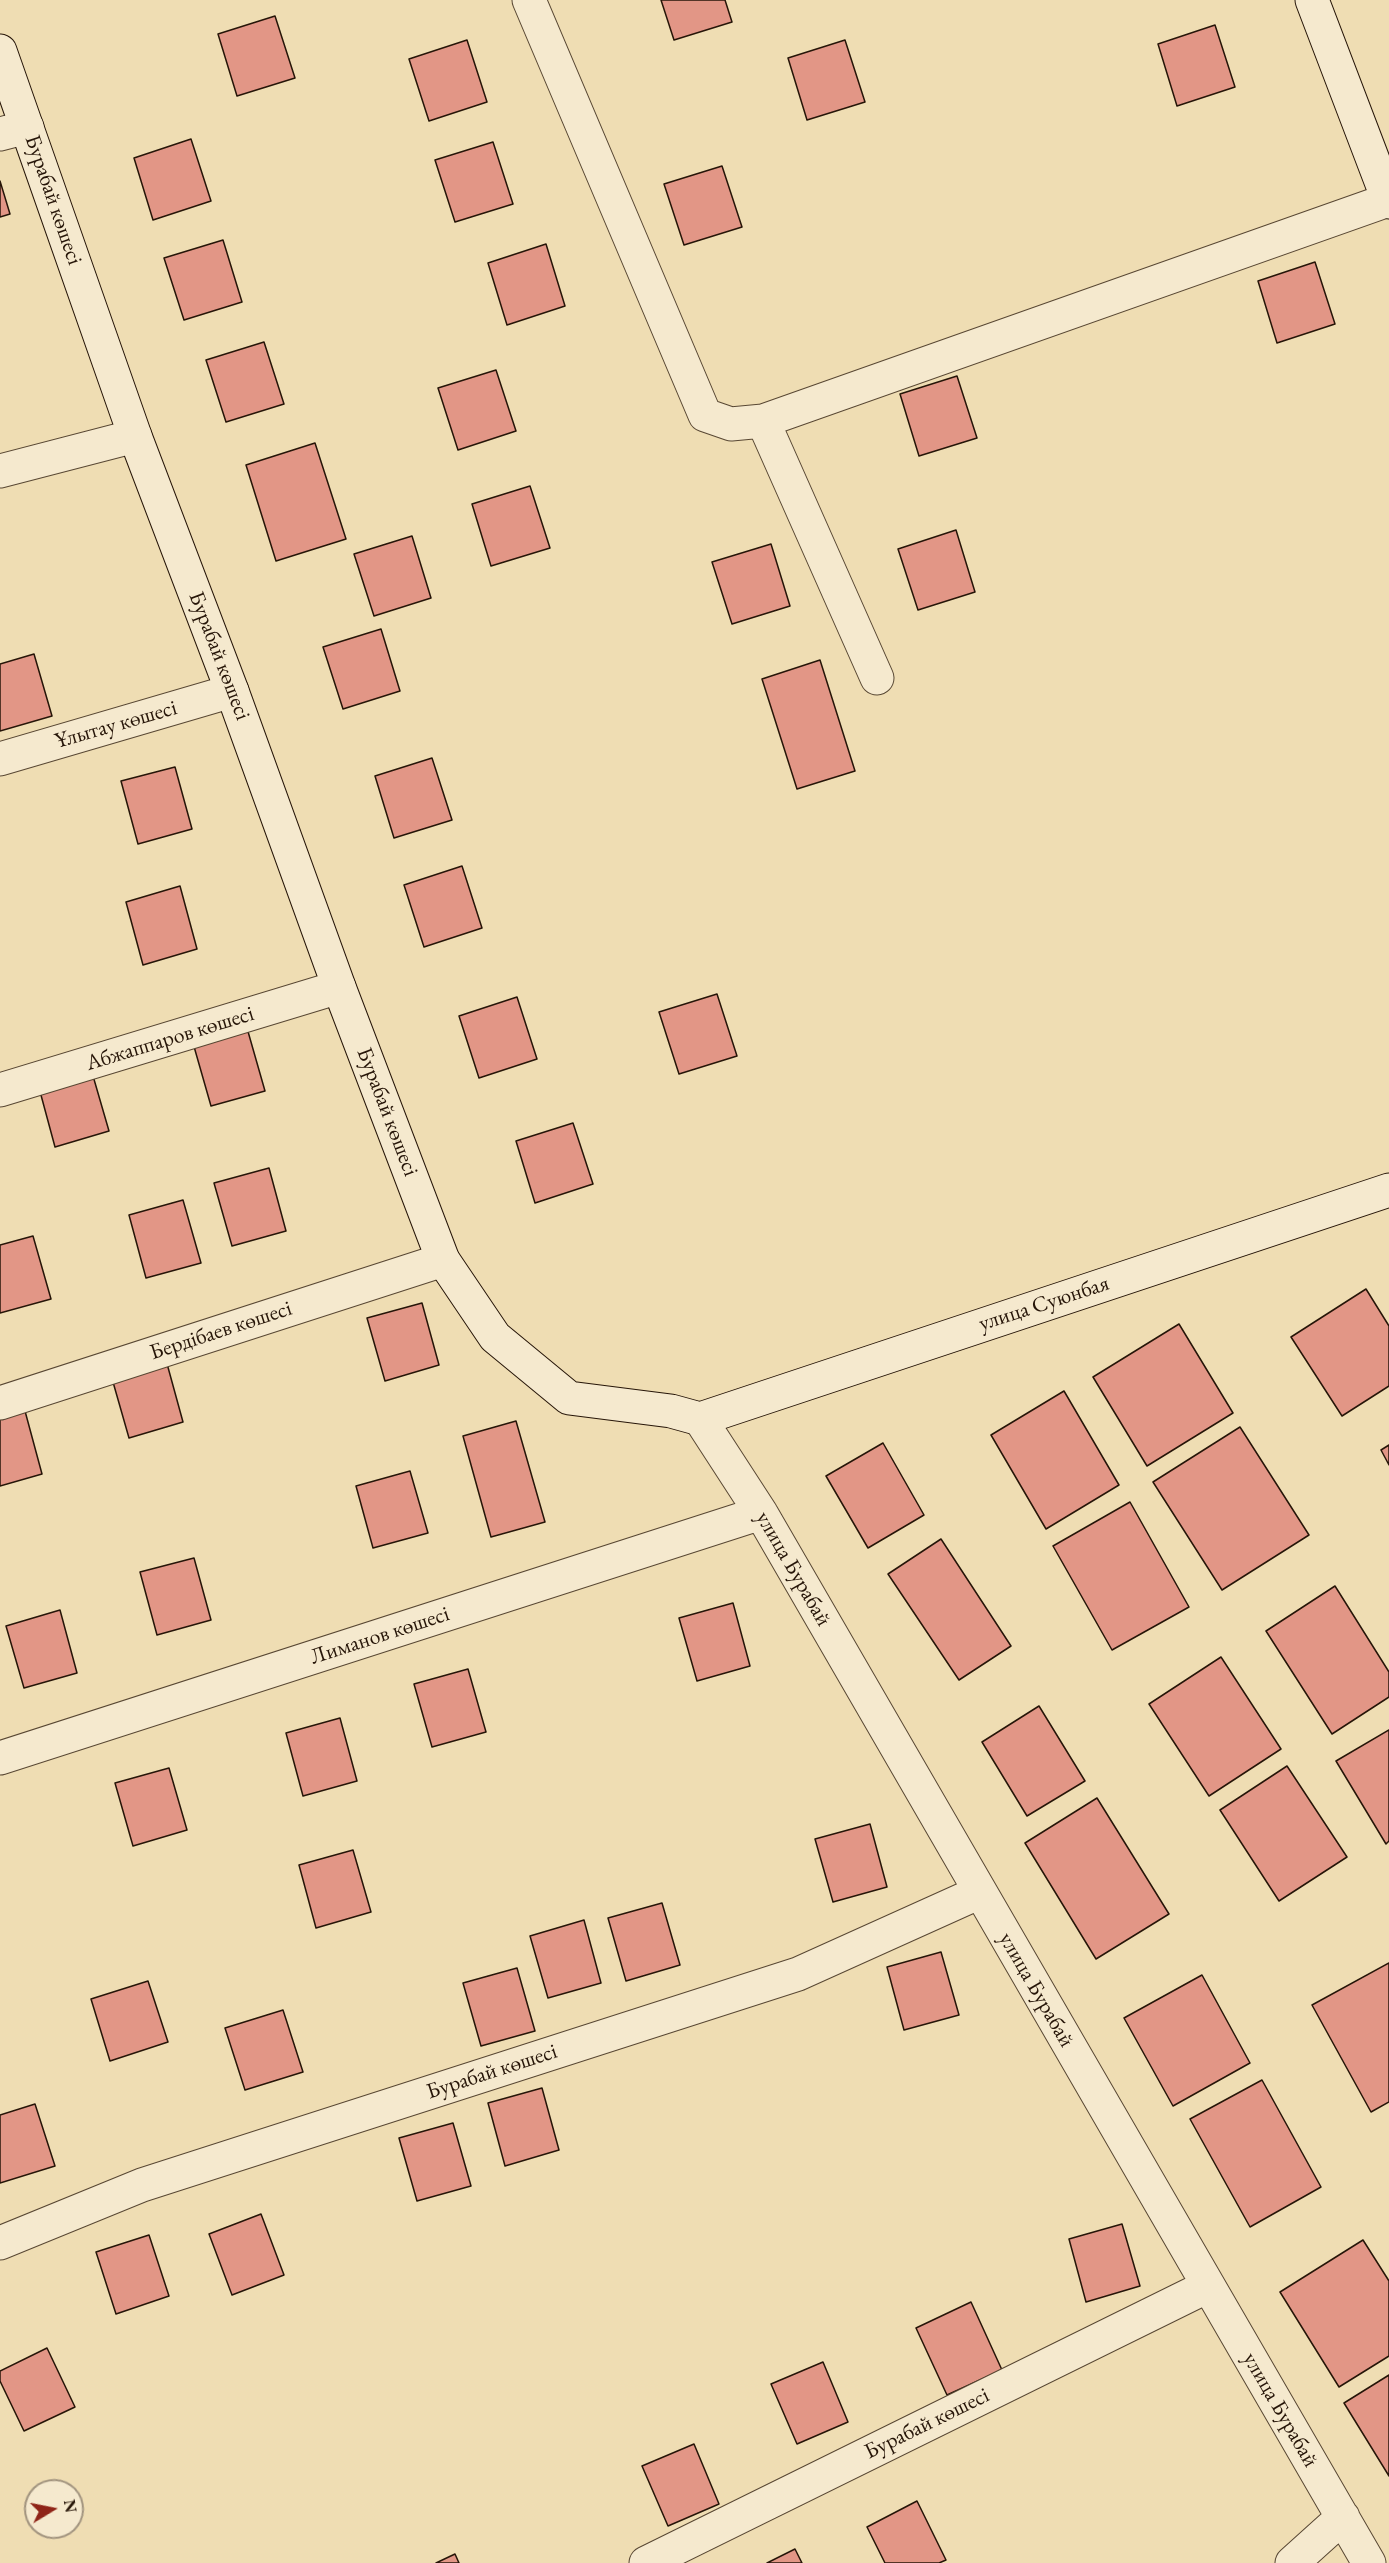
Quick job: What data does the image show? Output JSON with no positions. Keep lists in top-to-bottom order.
{
  "streets": {
    "street": [
      "Бурабай көшесі",
      "Ұлытау көшесі",
      "Абжаппаров көшесі",
      "улица Суюнбая",
      "Бердібаев көшесі",
      "улица Бурабай",
      "Лиманов көшесі"
    ]
  },
  "crossings": [
    ["Бурабай көшесі", "Ұлытау көшесі"],
    ["Бурабай көшесі", "Абжаппаров көшесі"],
    ["Бурабай көшесі", "улица Суюнбая"],
    ["Бурабай көшесі", "Бердібаев көшесі"],
    ["Бурабай көшесі", "улица Бурабай"],
    ["улица Суюнбая", "улица Бурабай"],
    ["улица Бурабай", "Лиманов көшесі"]
  ],
  "north": "right"
}
